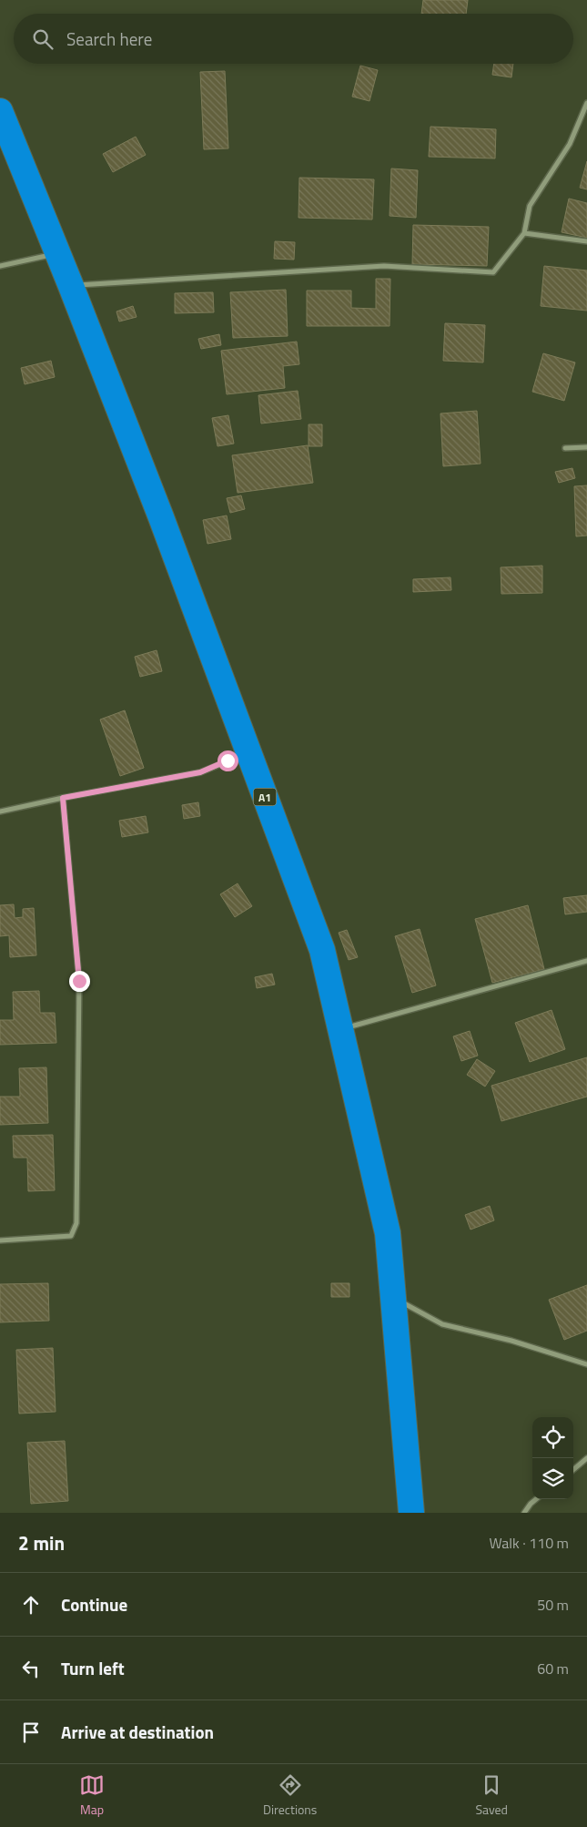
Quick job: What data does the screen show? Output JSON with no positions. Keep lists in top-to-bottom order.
{
  "streets": {
    "highway": ["A1"]
  },
  "page": {
    "search": "Search here",
    "heading": ["2 min", "Walk · 110 m"],
    "list": [
      ["Continue", "50 m"],
      ["Turn left", "60 m"],
      "Arrive at destination"
    ],
    "nav": ["Map", "Directions", "Saved"]
  }
}
